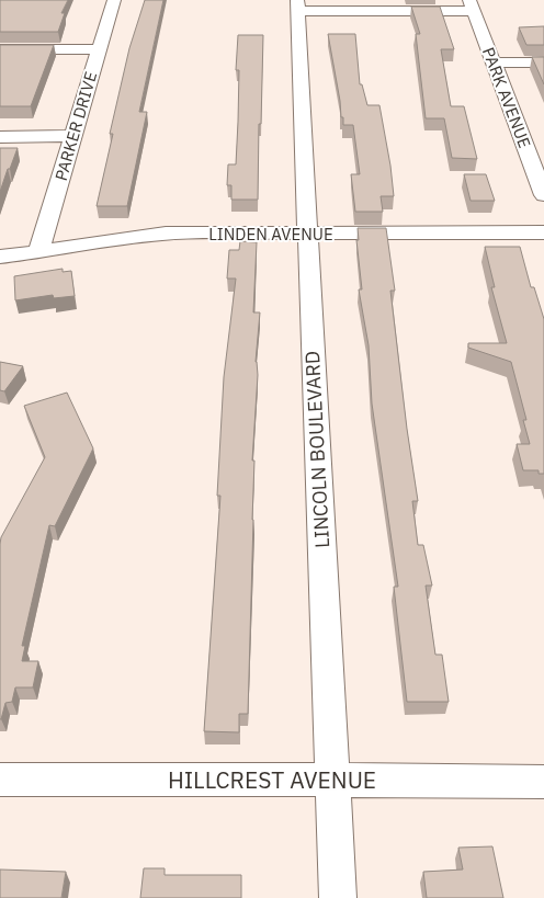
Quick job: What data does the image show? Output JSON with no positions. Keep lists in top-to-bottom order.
{
  "streets": {
    "street": [
      "PARK AVENUE",
      "PARKER DRIVE",
      "LINDEN AVENUE",
      "LINCOLN BOULEVARD",
      "HILLCREST AVENUE"
    ]
  },
  "crossings": [
    ["PARKER DRIVE", "LINDEN AVENUE"],
    ["LINDEN AVENUE", "LINCOLN BOULEVARD"],
    ["LINCOLN BOULEVARD", "HILLCREST AVENUE"]
  ]
}
